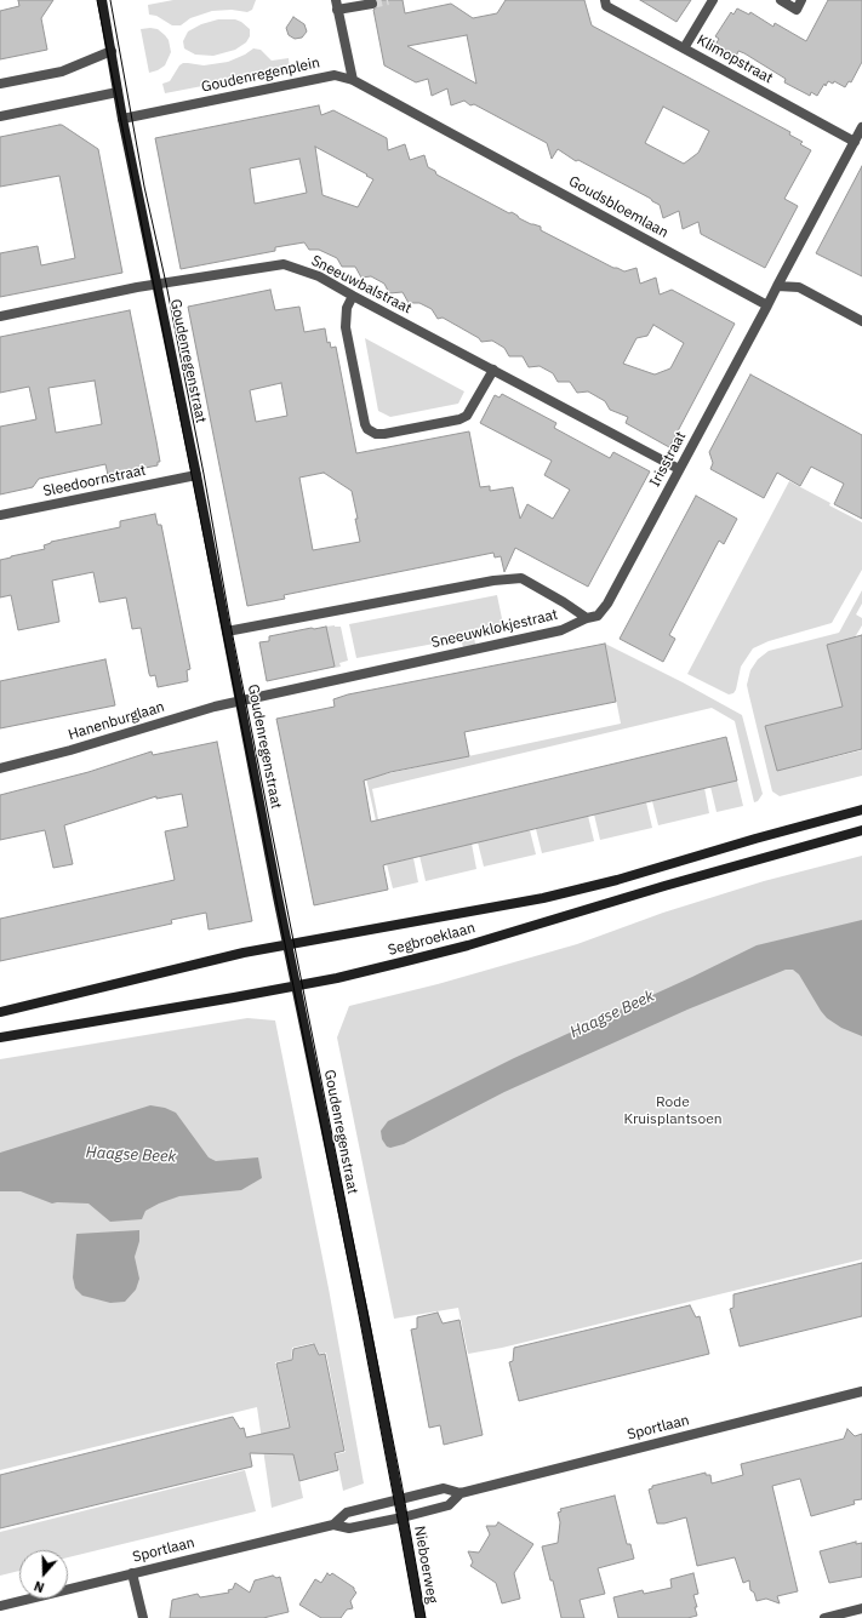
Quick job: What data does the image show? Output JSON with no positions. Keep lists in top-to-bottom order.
{
  "streets": {
    "main road": ["Goudenregenstraat", "Segbroeklaan", "Nieboerweg"],
    "street": [
      "Klimopstraat",
      "Goudenregenplein",
      "Goudsbloemlaan",
      "Sneeuwbalstraat",
      "Irisstraat",
      "Sleedoornstraat",
      "Sneeuwklokjestraat",
      "Hanenburglaan",
      "Sportlaan"
    ]
  },
  "crossings": [
    ["Goudenregenplein", "Goudsbloemlaan"],
    ["Goudenregenplein", "Goudenregenstraat"],
    ["Goudsbloemlaan", "Irisstraat"],
    ["Sneeuwbalstraat", "Goudenregenstraat"],
    ["Sneeuwbalstraat", "Irisstraat"],
    ["Goudenregenstraat", "Sleedoornstraat"],
    ["Goudenregenstraat", "Sneeuwklokjestraat"],
    ["Goudenregenstraat", "Hanenburglaan"],
    ["Goudenregenstraat", "Segbroeklaan"],
    ["Goudenregenstraat", "Sportlaan"],
    ["Goudenregenstraat", "Nieboerweg"],
    ["Irisstraat", "Sneeuwklokjestraat"],
    ["Sneeuwklokjestraat", "Hanenburglaan"],
    ["Sportlaan", "Nieboerweg"]
  ],
  "water": ["Haagse Beek"],
  "parks": ["Rode Kruisplantsoen"],
  "north": "bottom"
}
